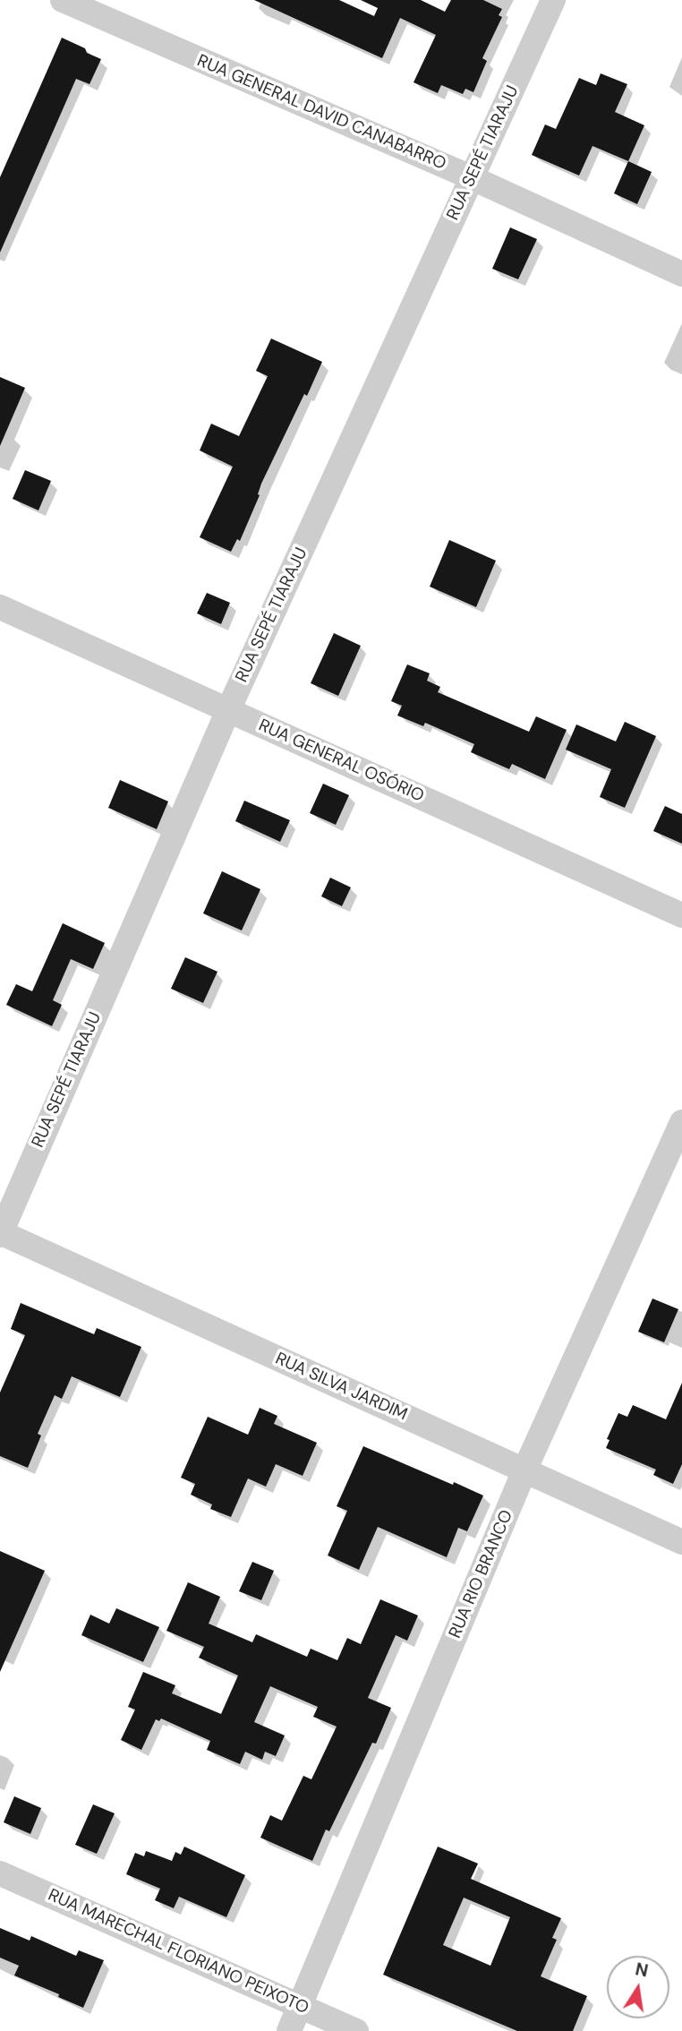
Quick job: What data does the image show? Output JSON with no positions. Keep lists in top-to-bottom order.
{
  "streets": {
    "street": [
      "RUA GENERAL DAVID CANABARRO",
      "RUA SEPÉ TIARAJU",
      "RUA GENERAL OSÓRIO",
      "RUA SILVA JARDIM",
      "RUA RIO BRANCO",
      "RUA MARECHAL FLORIANO PEIXOTO"
    ]
  },
  "crossings": [
    ["RUA GENERAL DAVID CANABARRO", "RUA SEPÉ TIARAJU"],
    ["RUA SEPÉ TIARAJU", "RUA GENERAL OSÓRIO"],
    ["RUA SEPÉ TIARAJU", "RUA SILVA JARDIM"],
    ["RUA SILVA JARDIM", "RUA RIO BRANCO"],
    ["RUA RIO BRANCO", "RUA MARECHAL FLORIANO PEIXOTO"]
  ],
  "north": "top"
}
